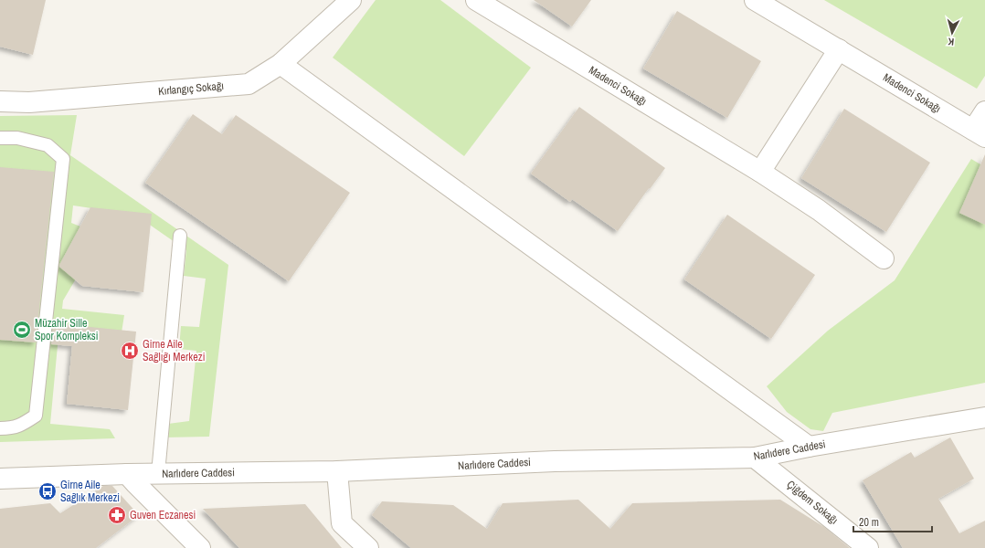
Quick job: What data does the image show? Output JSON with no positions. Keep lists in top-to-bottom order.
{
  "streets": {
    "street": [
      "Madenci Sokağı",
      "Kırlangıç Sokağı",
      "Narlıdere Caddesi",
      "Çiğdem Sokağı"
    ]
  },
  "crossings": [
    ["Narlıdere Caddesi", "Çiğdem Sokağı"]
  ],
  "places": {
    "sports": ["Müzahir Sille Spor Kompleksi"],
    "hospital": ["Girne Aile Sağlığı Merkezi"],
    "bus stop": ["Girne Aile Sağlık Merkezi"],
    "pharmacy": ["Guven Eczanesi"]
  },
  "scale_bar": "20 m",
  "north": "bottom"
}
